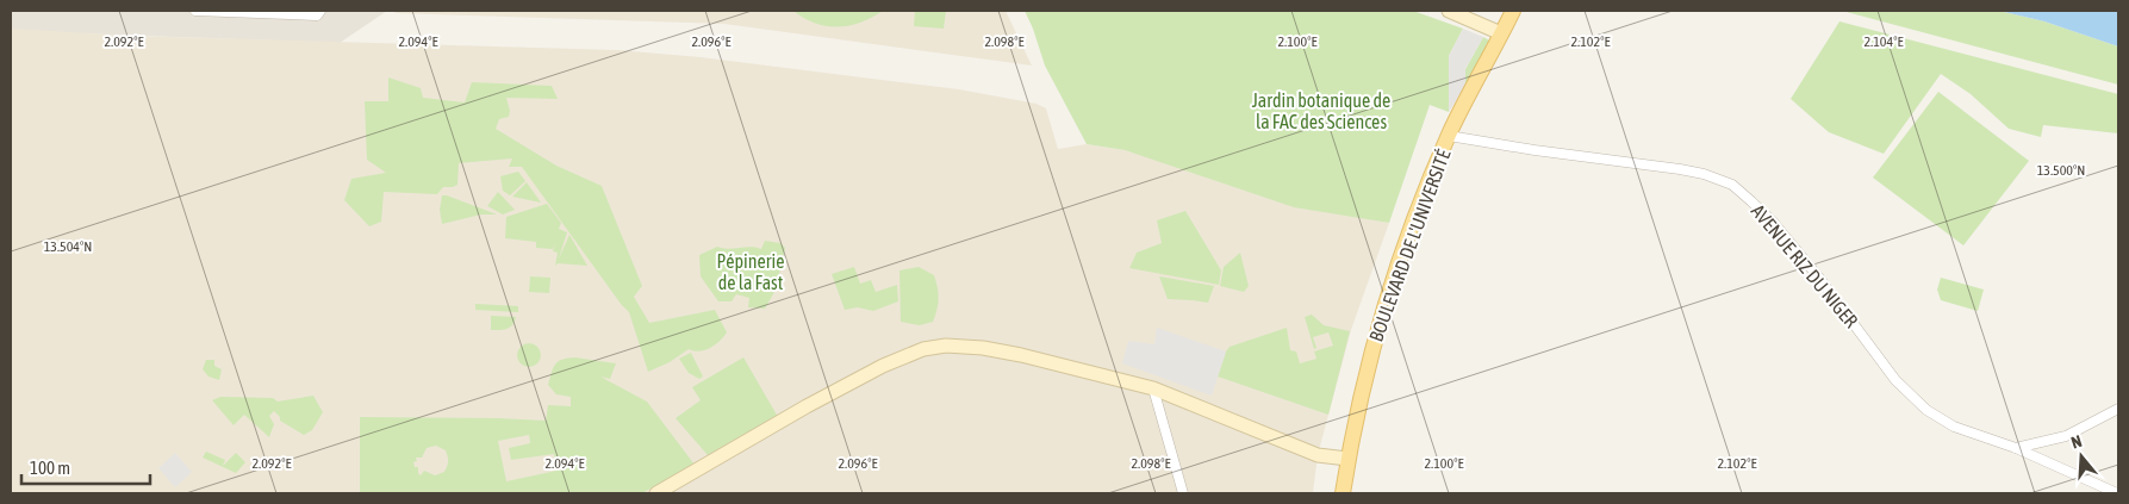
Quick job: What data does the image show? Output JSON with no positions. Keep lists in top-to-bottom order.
{
  "streets": {
    "main road": ["BOULEVARD DE L'UNIVERSITÉ"],
    "street": ["AVENUE RIZ DU NIGER"]
  },
  "crossings": [
    ["BOULEVARD DE L'UNIVERSITÉ", "AVENUE RIZ DU NIGER"]
  ],
  "parks": ["Jardin botanique de la FAC des Sciences", "Pépinerie de la Fast"],
  "scale_bar": "100 m",
  "north": "top",
  "coordinates": [
    "2.092°E",
    "2.094°E",
    "2.096°E",
    "2.098°E",
    "2.100°E",
    "2.102°E",
    "2.104°E",
    "13.500°N",
    "13.504°N"
  ]
}
